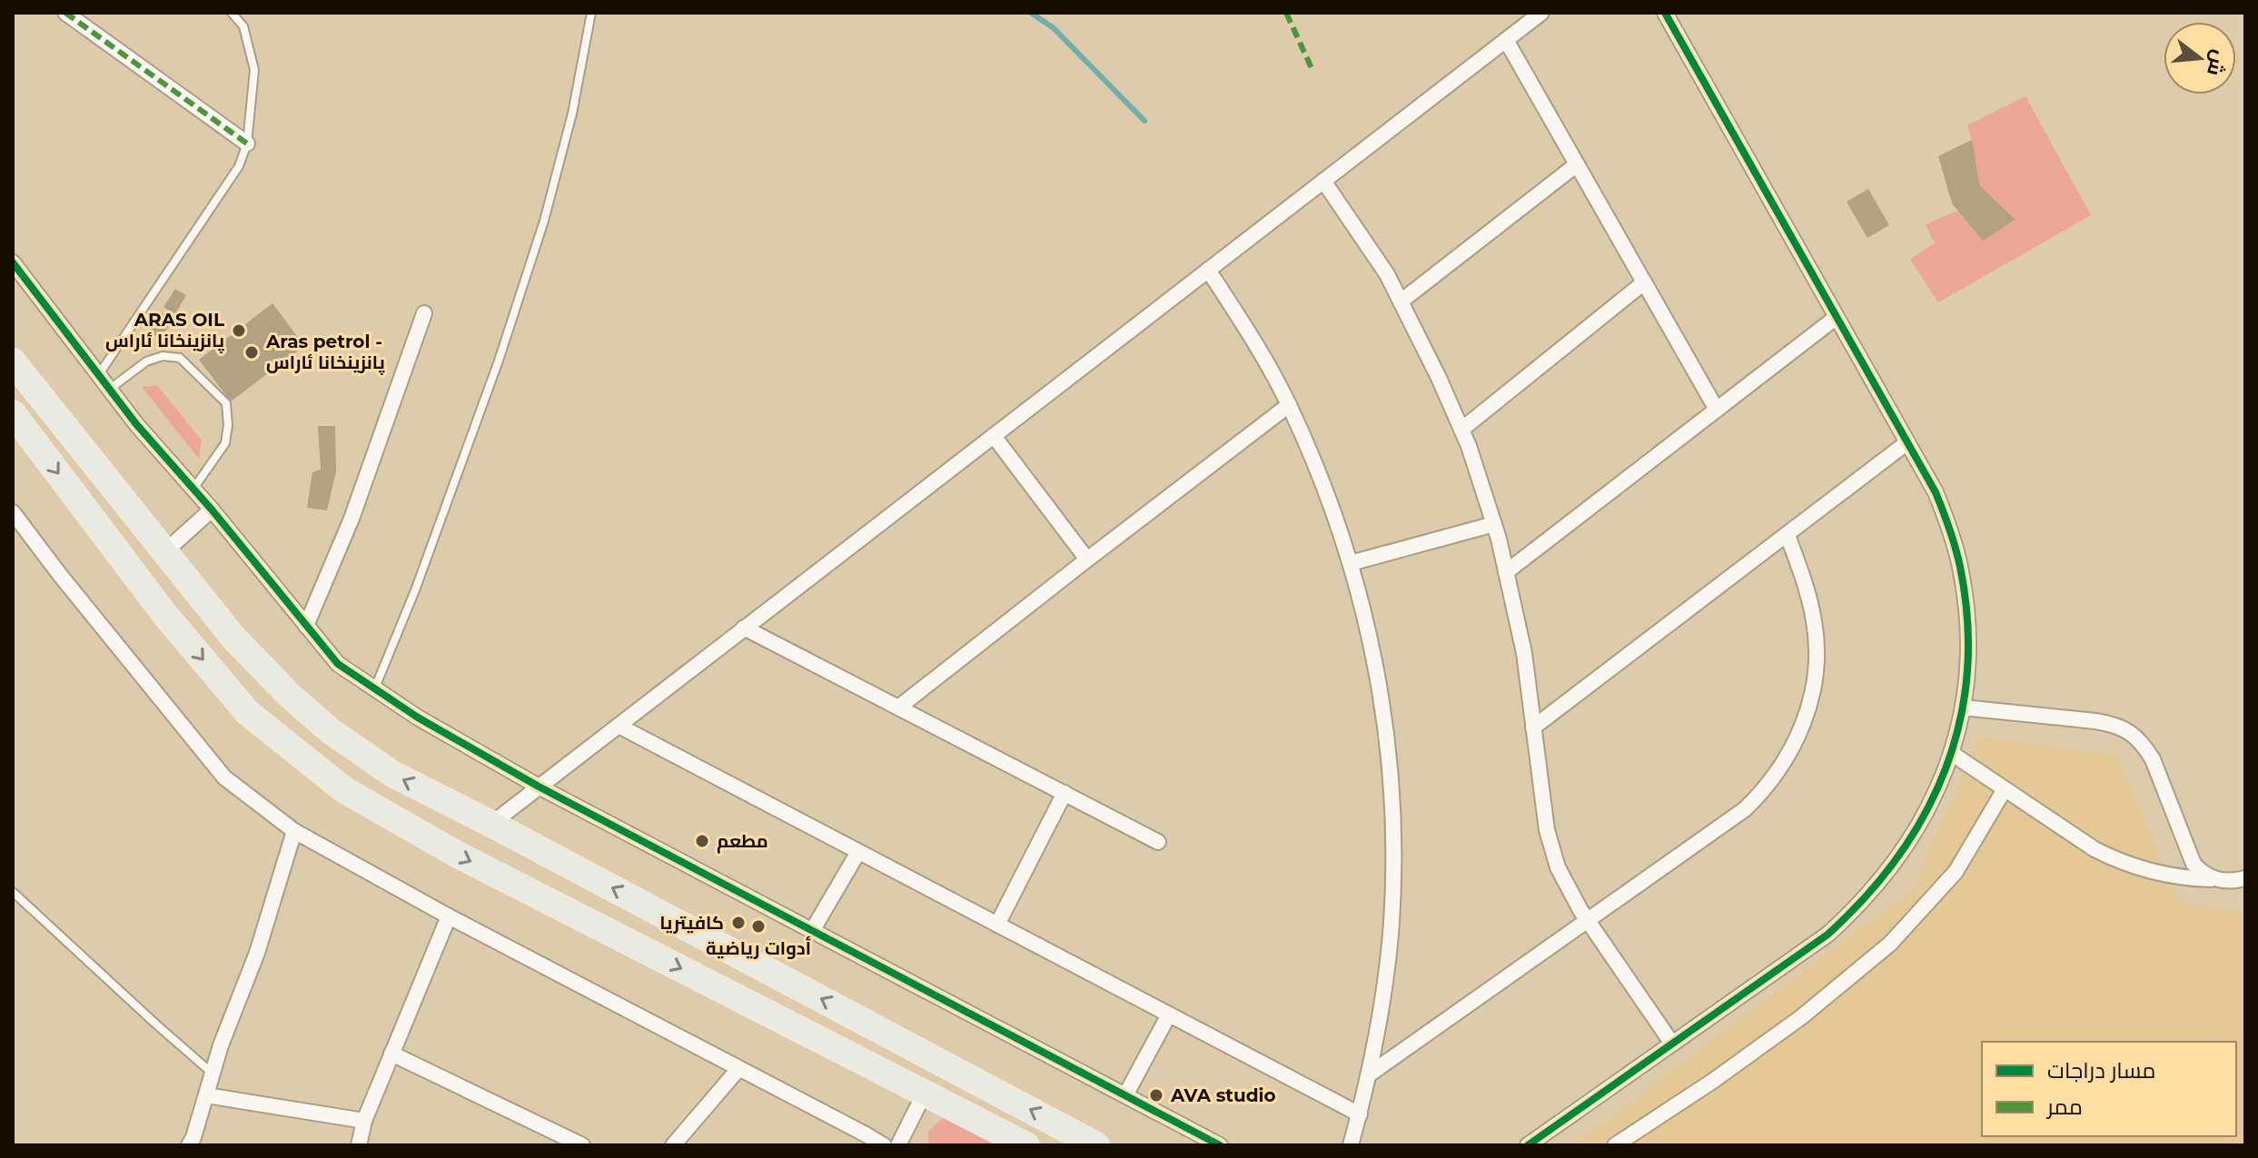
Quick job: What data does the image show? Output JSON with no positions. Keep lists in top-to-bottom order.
{
  "places": [
    "ARAS OIL پانزینخانا ئاراس",
    "Aras petrol - پانزینخانا ئاراس",
    "مطعم",
    "كافيتريا",
    "أدوات رياضية",
    "AVA studio"
  ],
  "legend": ["مسار دراجات", "ممر"],
  "north": "right"
}
